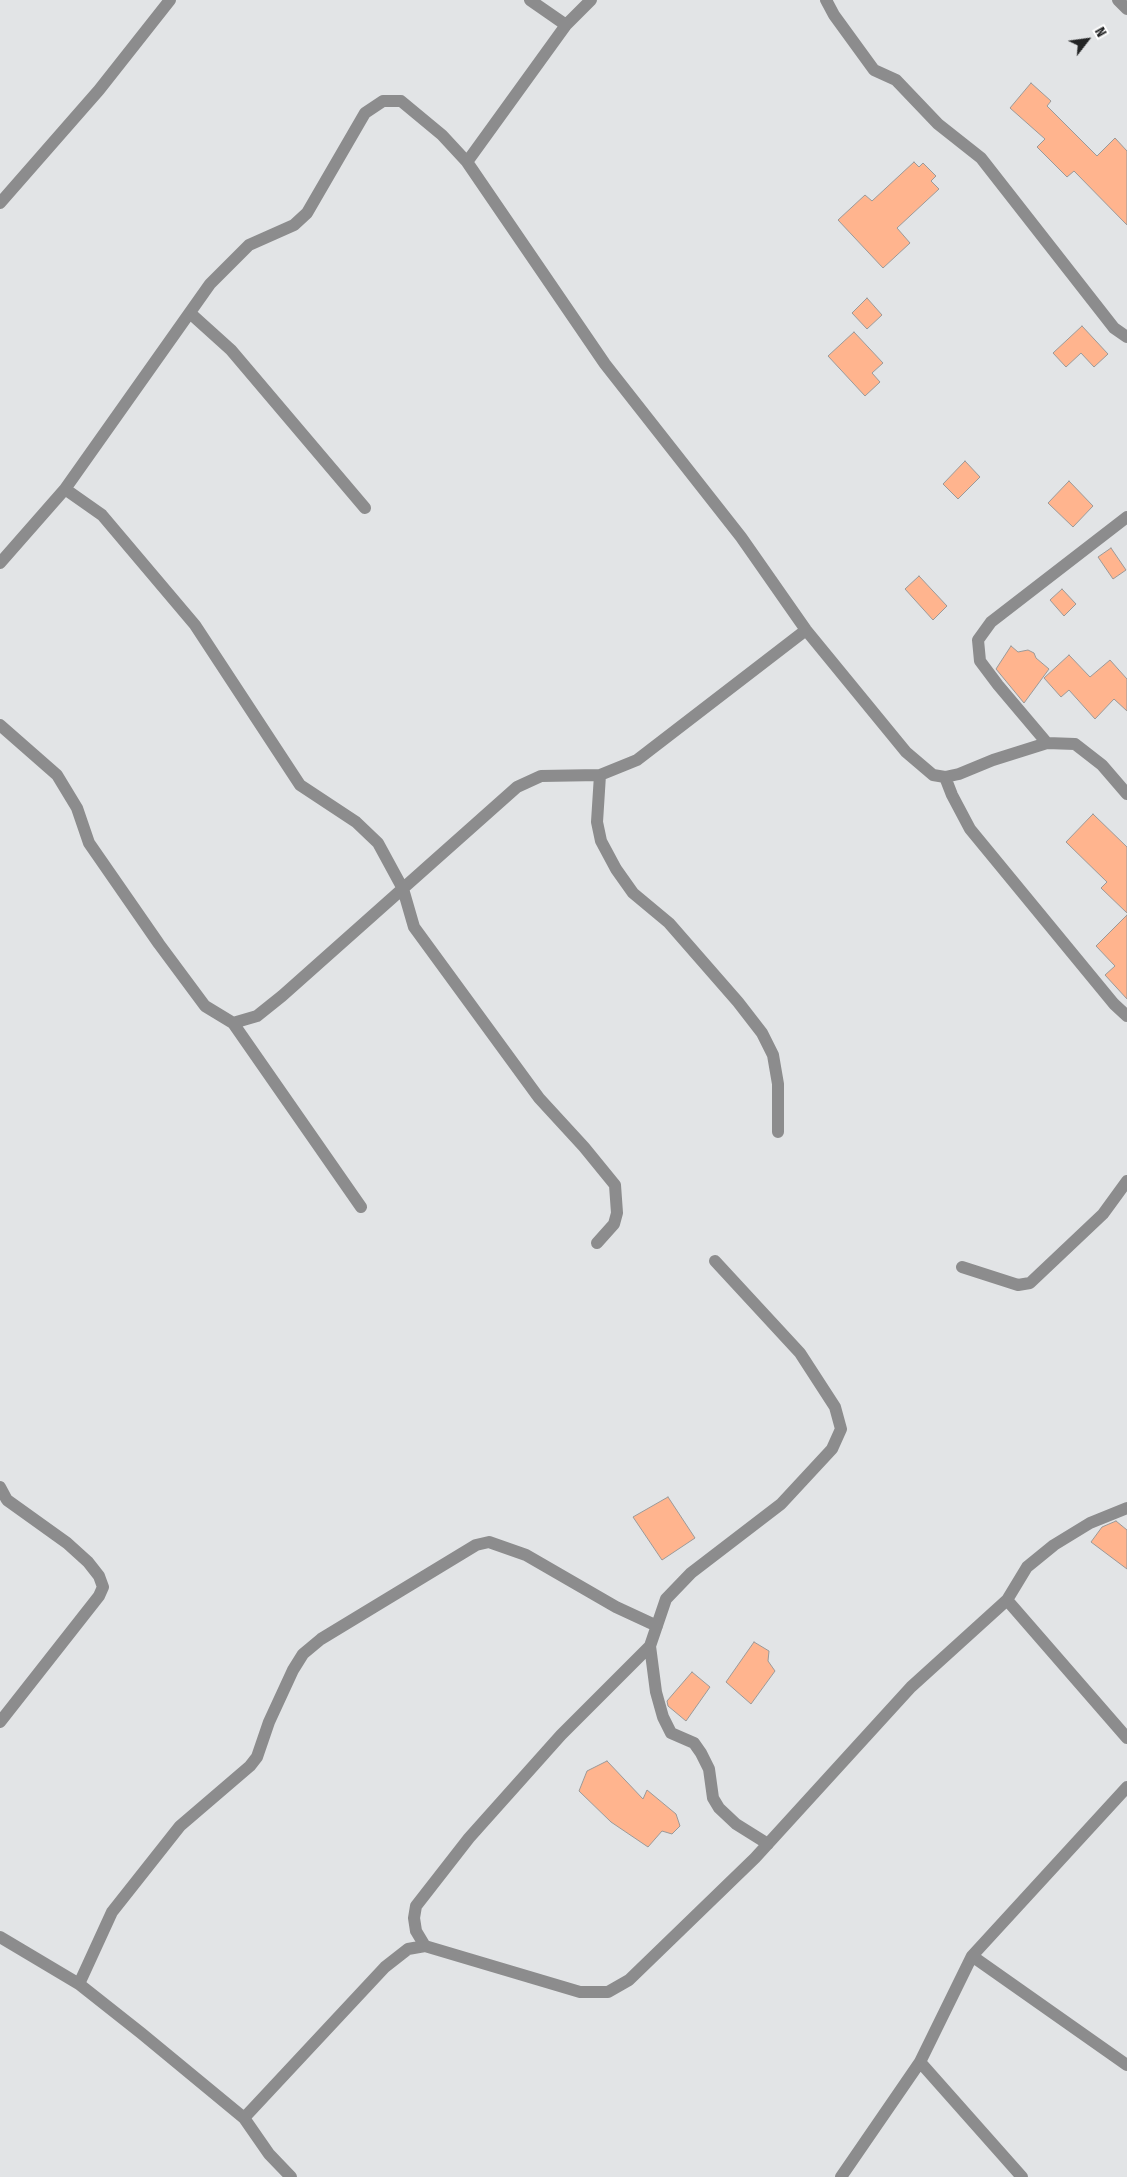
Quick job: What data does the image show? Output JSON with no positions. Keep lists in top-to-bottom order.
{
  "north": "top right"
}
